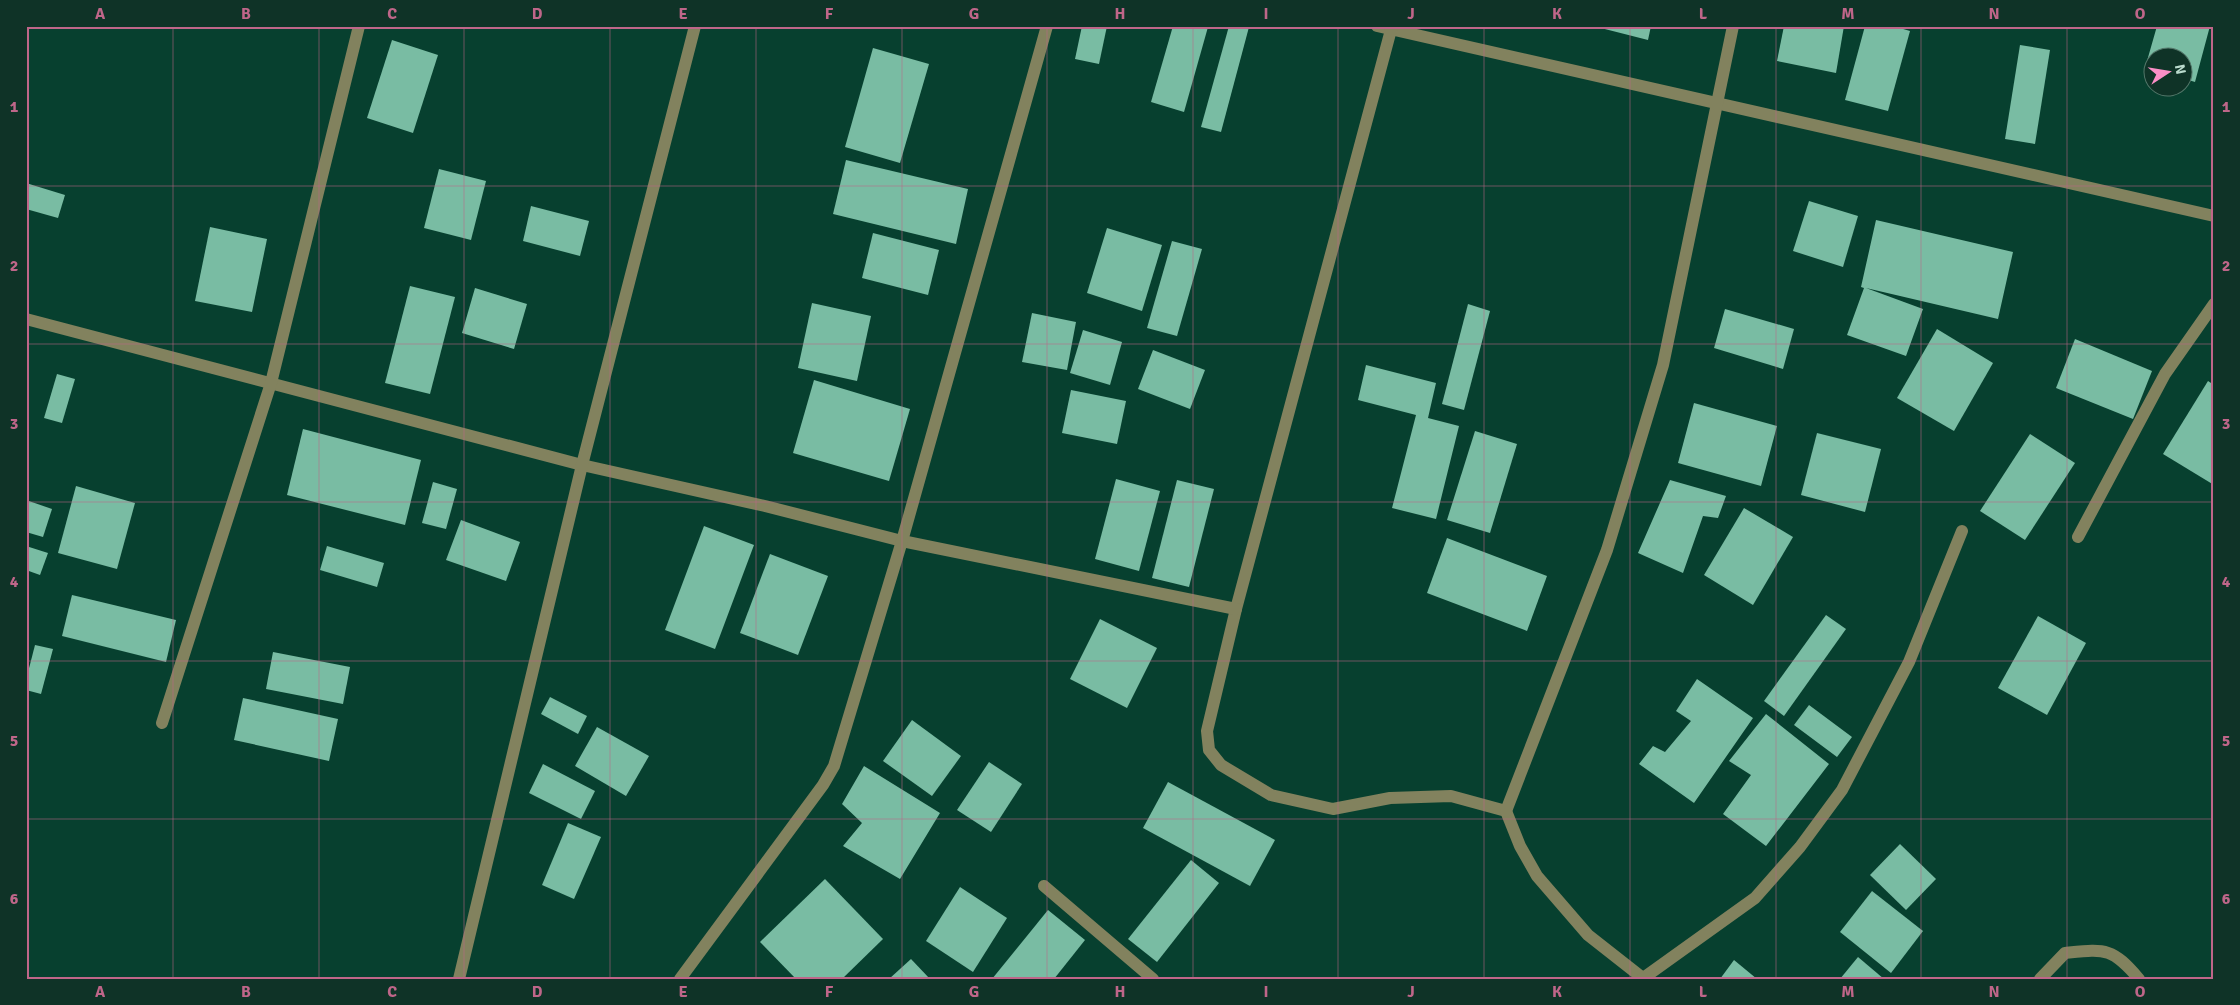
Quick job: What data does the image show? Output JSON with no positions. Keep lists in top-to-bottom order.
{
  "north": "right",
  "grid": {
    "columns": [
      "A",
      "B",
      "C",
      "D",
      "E",
      "F",
      "G",
      "H",
      "I",
      "J",
      "K",
      "L",
      "M",
      "N",
      "O"
    ],
    "rows": [
      "1",
      "2",
      "3",
      "4",
      "5",
      "6"
    ]
  }
}
